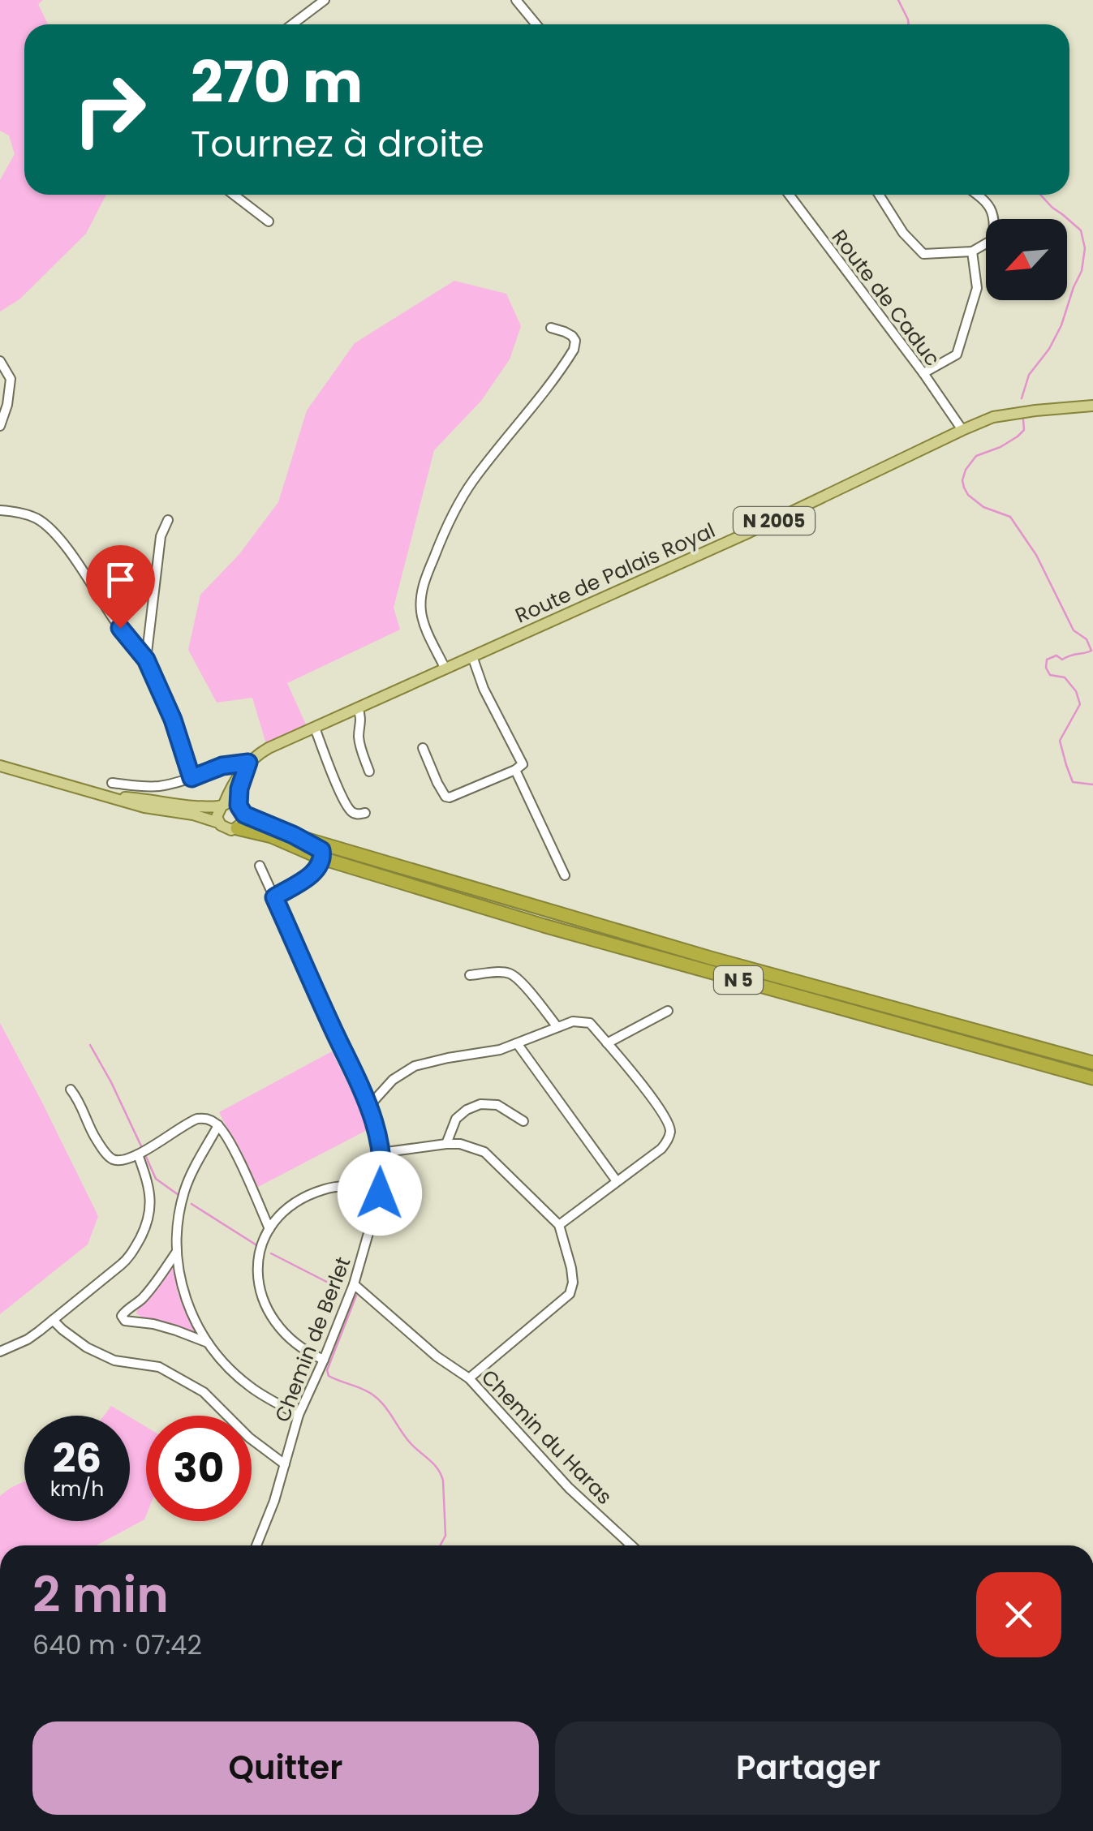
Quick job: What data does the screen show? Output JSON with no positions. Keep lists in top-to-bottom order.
{
  "streets": {
    "highway": ["N 5"],
    "main road": ["N 2005", "Route de Palais Royal"],
    "street": ["Route de Caduc", "Chemin de Berlet", "Chemin du Haras"]
  },
  "crossings": [
    ["Route de Caduc", "Route de Palais Royal"],
    ["Route de Palais Royal", "N 5"],
    ["Chemin de Berlet", "Chemin du Haras"]
  ],
  "north": "bottom left",
  "page": {
    "turn": ["270 m", "Tournez à droite"],
    "speed": "26 km/h",
    "limit": "30",
    "heading": ["2 min", "640 m · 07:42"],
    "buttons": ["Quitter", "Partager"]
  }
}
